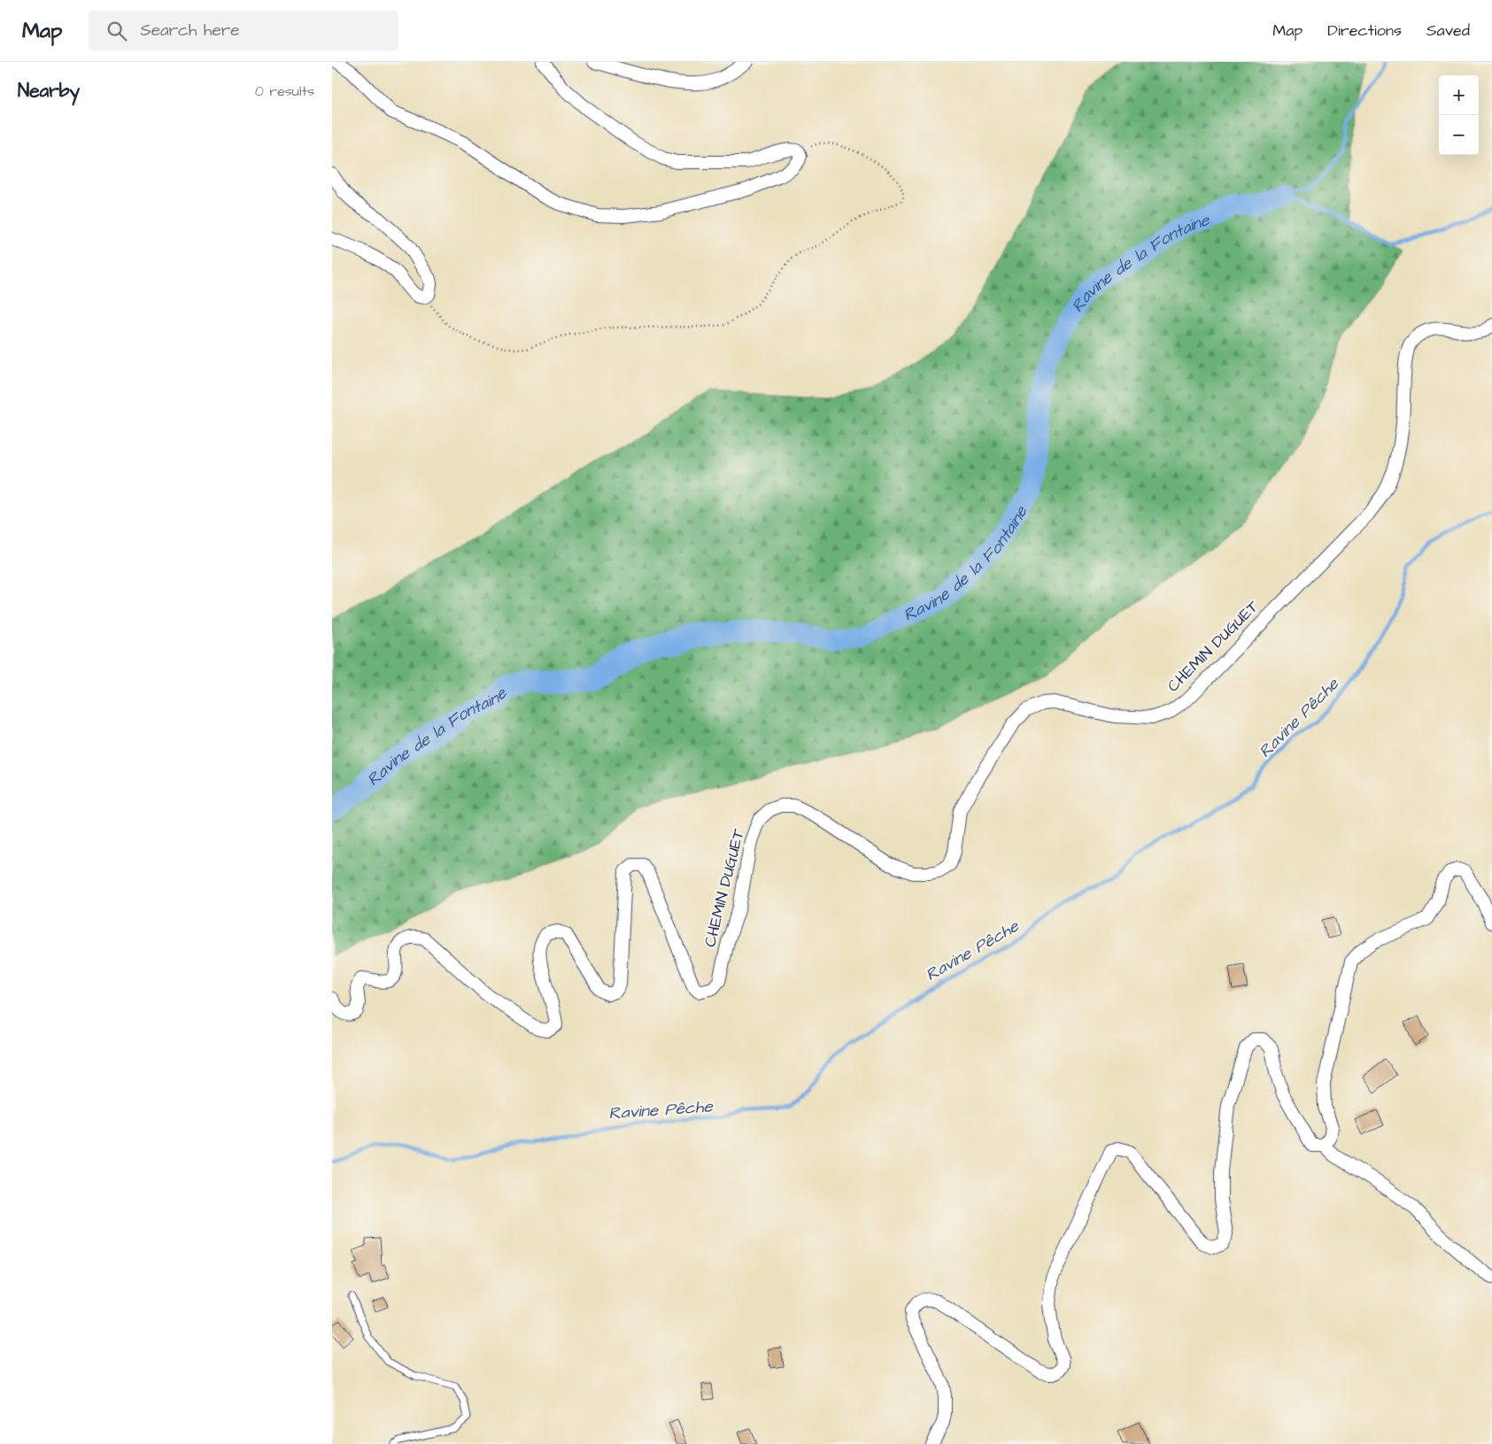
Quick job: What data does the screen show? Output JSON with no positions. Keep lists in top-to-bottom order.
{
  "streets": {
    "street": ["CHEMIN DUGUET"]
  },
  "water": ["Ravine de la Fontaine", "Ravine Pêche"],
  "page": {
    "header": "Map",
    "search": "Search here",
    "nav": ["Map", "Directions", "Saved"],
    "heading": ["Nearby", "0 results"],
    "map_buttons": ["+", "−"]
  }
}
